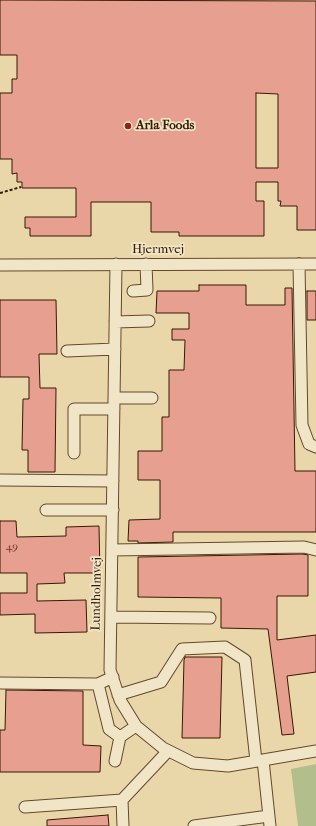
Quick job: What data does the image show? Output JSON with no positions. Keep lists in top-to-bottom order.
{
  "streets": {
    "street": ["Hjermvej", "Lundholmvej"]
  },
  "crossings": [
    ["Hjermvej", "Lundholmvej"]
  ],
  "places": ["Arla Foods"],
  "house_numbers": ["49"]
}
